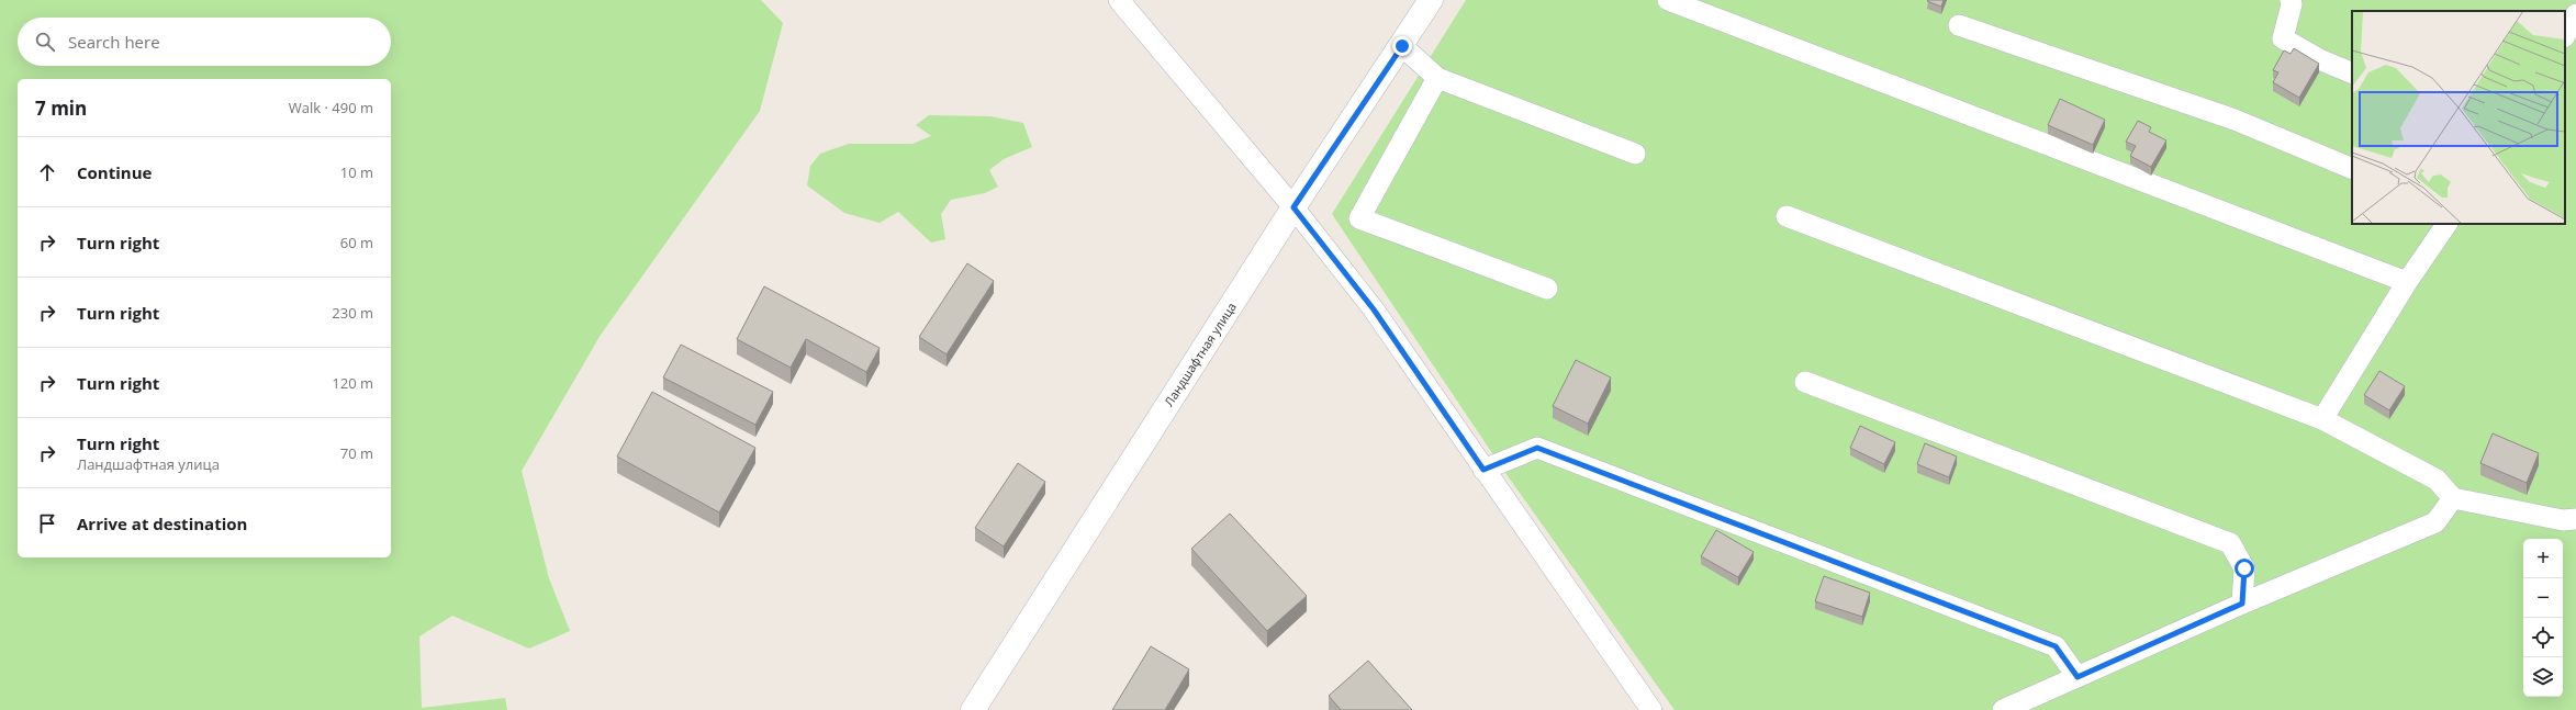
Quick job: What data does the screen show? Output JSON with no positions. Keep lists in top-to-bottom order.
{
  "streets": {
    "street": ["Ландшафтная улица"]
  },
  "page": {
    "search": "Search here",
    "heading": ["7 min", "Walk · 490 m"],
    "list": [
      ["Continue", "10 m"],
      ["Turn right", "60 m"],
      ["Turn right", "230 m"],
      ["Turn right", "120 m"],
      ["Turn right", "Ландшафтная улица", "70 m"],
      "Arrive at destination"
    ],
    "map_buttons": ["+", "−"]
  }
}
